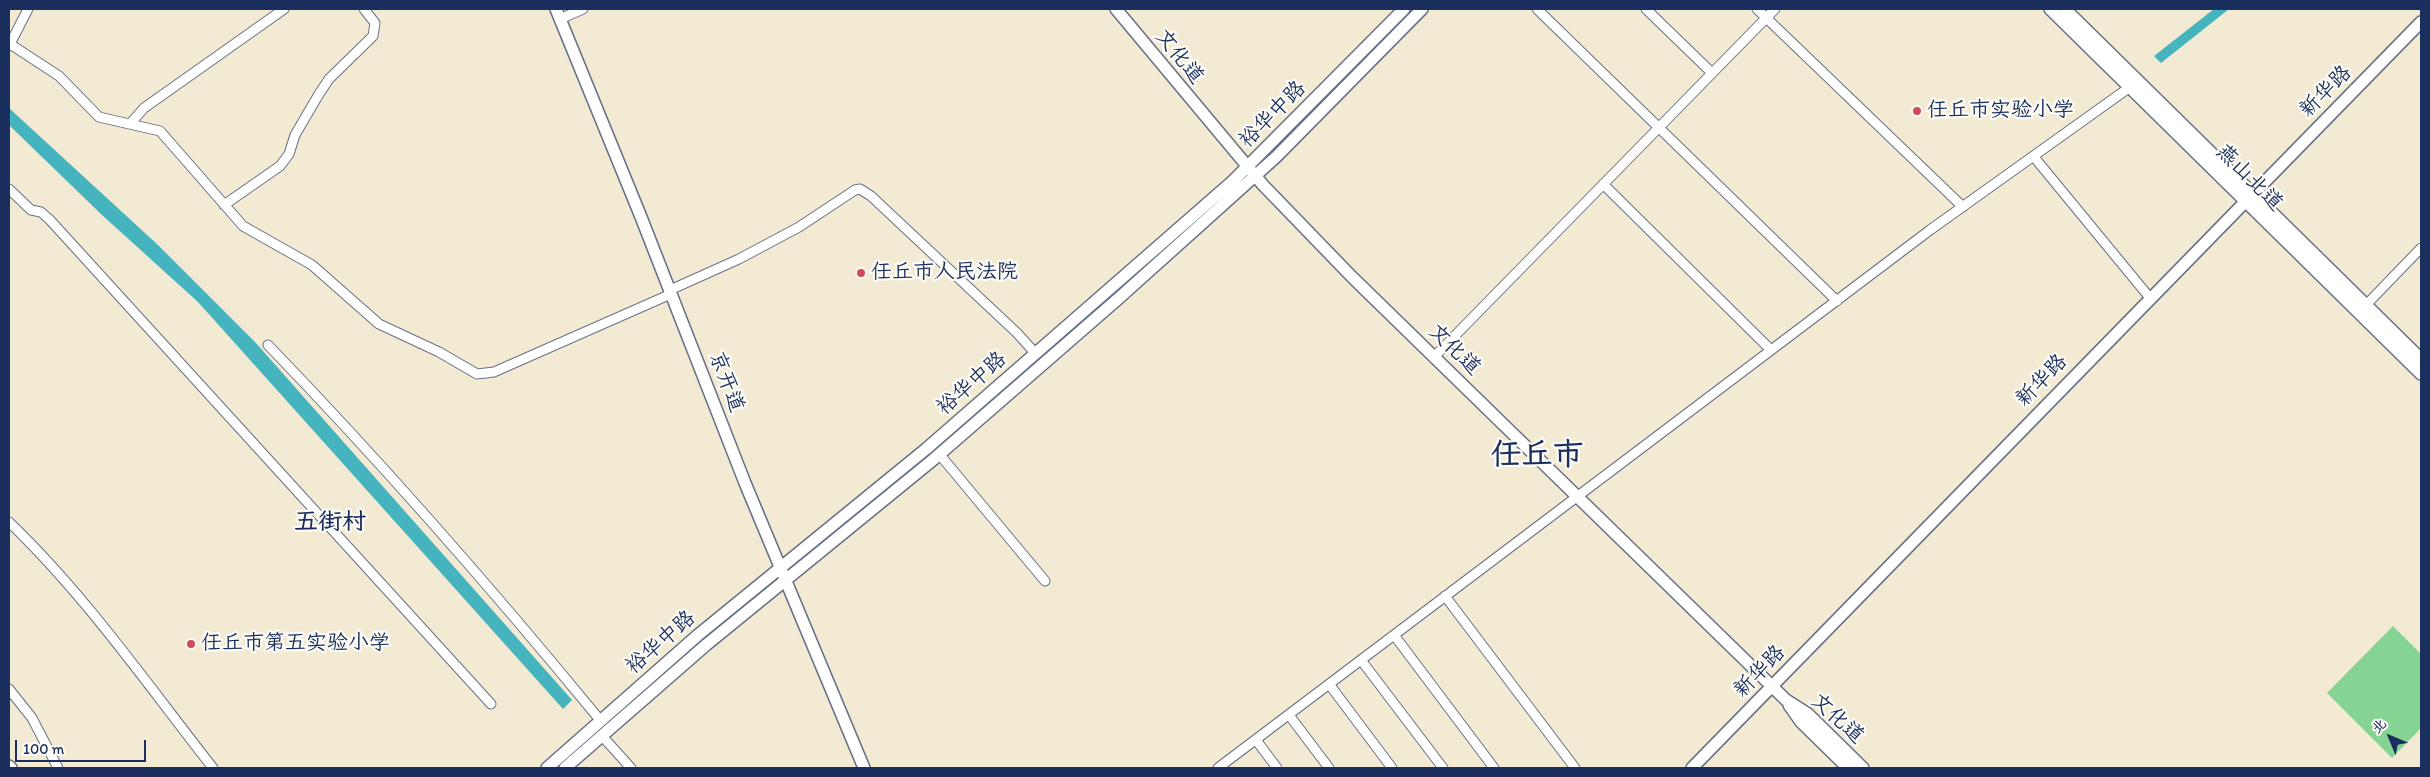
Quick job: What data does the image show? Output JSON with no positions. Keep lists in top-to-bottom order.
{
  "streets": {
    "main road": [
      "文化道",
      "新华路",
      "裕华中路",
      "燕山北道",
      "京开道"
    ]
  },
  "crossings": [
    ["文化道", "新华路"],
    ["文化道", "裕华中路"],
    ["新华路", "燕山北道"],
    ["裕华中路", "京开道"]
  ],
  "districts": ["任丘市", "五街村"],
  "places": ["任丘市实验小学", "任丘市人民法院", "任丘市第五实验小学"],
  "scale_bar": "100 m",
  "north": "top left"
}
